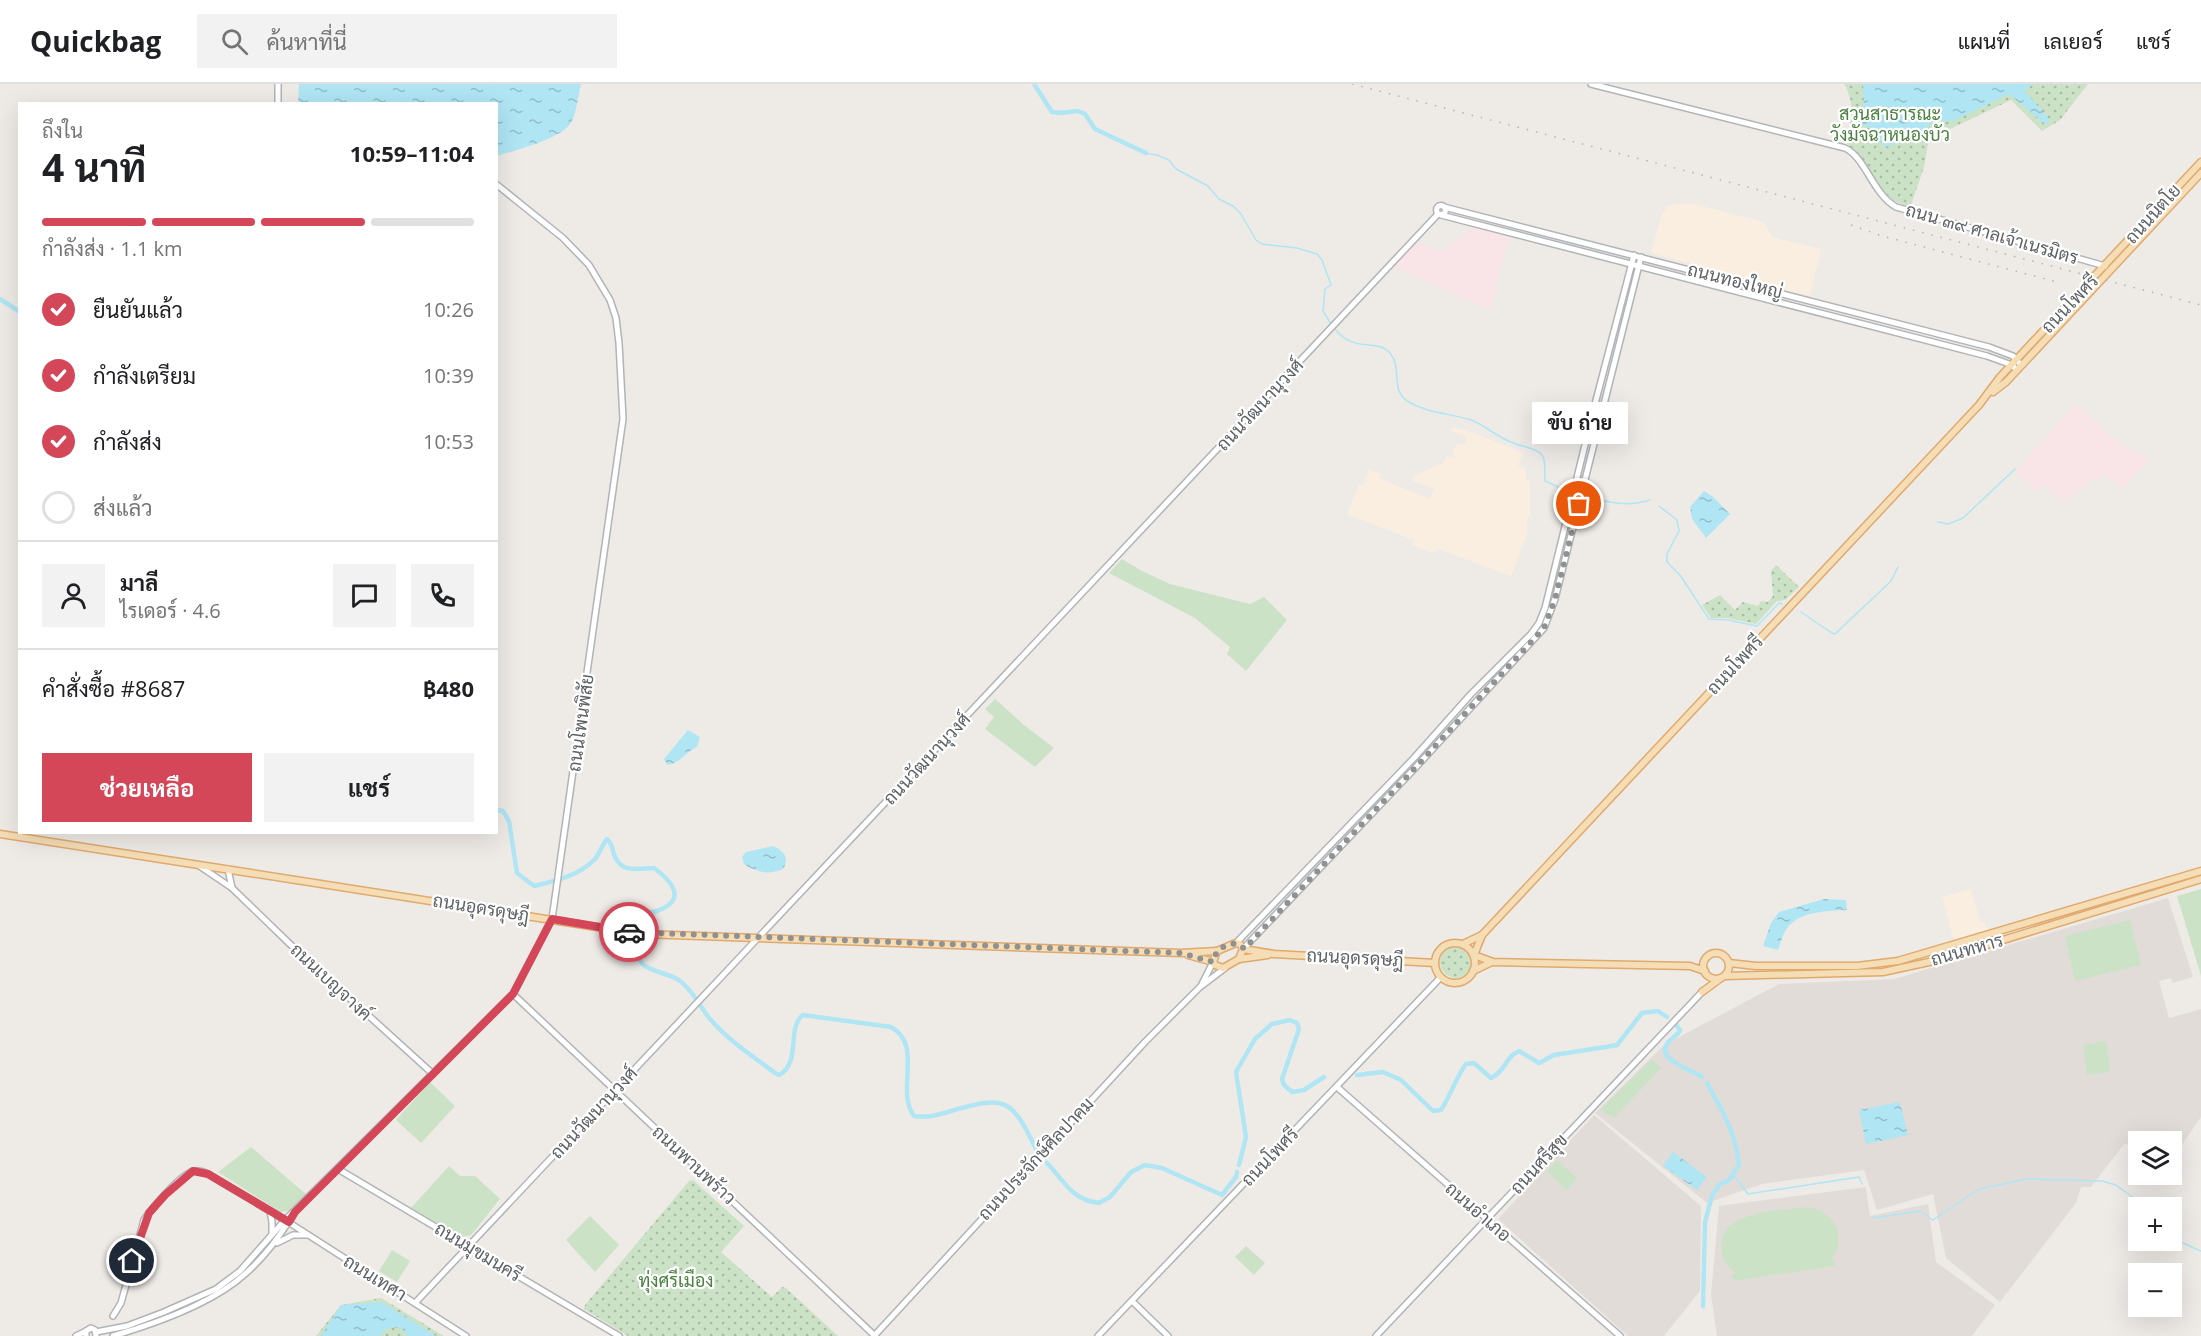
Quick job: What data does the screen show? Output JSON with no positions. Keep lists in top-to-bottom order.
{
  "streets": {
    "main road": [
      "ถนนนิตโย",
      "ถนนโพศรี",
      "ถนนอุดรดุษฎี",
      "ถนนทหาร"
    ],
    "street": [
      "ถนน ๓๙ ศาลเจ้าเนรมิตร",
      "ถนนทองใหญ่",
      "ถนนวัฒนานุวงศ์",
      "ถนนโพนพิสัย",
      "ถนนเบญจางค์",
      "ถนนประจักษ์ศิลปาคม",
      "ถนนศรีสุข",
      "ถนนพานพร้าว",
      "ถนนอำเภอ",
      "ถนนมุขมนครี",
      "ถนนเทศา"
    ]
  },
  "crossings": [
    ["ถนนนิตโย", "ถนน ๓๙ ศาลเจ้าเนรมิตร"],
    ["ถนนนิตโย", "ถนนโพศรี"],
    ["ถนน ๓๙ ศาลเจ้าเนรมิตร", "ถนนโพศรี"],
    ["ถนนทองใหญ่", "ถนนโพศรี"],
    ["ถนนทองใหญ่", "ถนนวัฒนานุวงศ์"],
    ["ถนนโพศรี", "ถนนอุดรดุษฎี"],
    ["ถนนโพศรี", "ถนนอำเภอ"],
    ["ถนนวัฒนานุวงศ์", "ถนนอุดรดุษฎี"],
    ["ถนนวัฒนานุวงศ์", "ถนนพานพร้าว"],
    ["ถนนวัฒนานุวงศ์", "ถนนมุขมนครี"],
    ["ถนนวัฒนานุวงศ์", "ถนนเทศา"],
    ["ถนนโพนพิสัย", "ถนนอุดรดุษฎี"],
    ["ถนนโพนพิสัย", "ถนนเบญจางค์"],
    ["ถนนโพนพิสัย", "ถนนพานพร้าว"],
    ["ถนนโพนพิสัย", "ถนนมุขมนครี"],
    ["ถนนโพนพิสัย", "ถนนเทศา"],
    ["ถนนอุดรดุษฎี", "ถนนเบญจางค์"],
    ["ถนนประจักษ์ศิลปาคม", "ถนนพานพร้าว"],
    ["ถนนศรีสุข", "ถนนอำเภอ"]
  ],
  "parks": ["สวนสาธารณะ วังมัจฉาหนองบัว", "ทุ่งศรีเมือง"],
  "places": ["ขับ ถ่าย"],
  "page": {
    "header": "Quickbag",
    "search": "ค้นหาที่นี่",
    "nav": ["แผนที่", "เลเยอร์", "แชร์"],
    "heading": ["4 นาที", "ถึงใน", "10:59–11:04"],
    "panel": [
      "มาลี",
      "ไรเดอร์ · 4.6",
      "คำสั่งซื้อ #8687",
      "฿480"
    ],
    "bar": "กำลังส่ง · 1.1 km",
    "list": [
      ["ยืนยันแล้ว", "10:26"],
      ["กำลังเตรียม", "10:39"],
      ["กำลังส่ง", "10:53"],
      "ส่งแล้ว"
    ],
    "bubble": "ขับ ถ่าย",
    "buttons": ["ช่วยเหลือ", "แชร์"],
    "map_buttons": ["+", "−"]
  }
}
